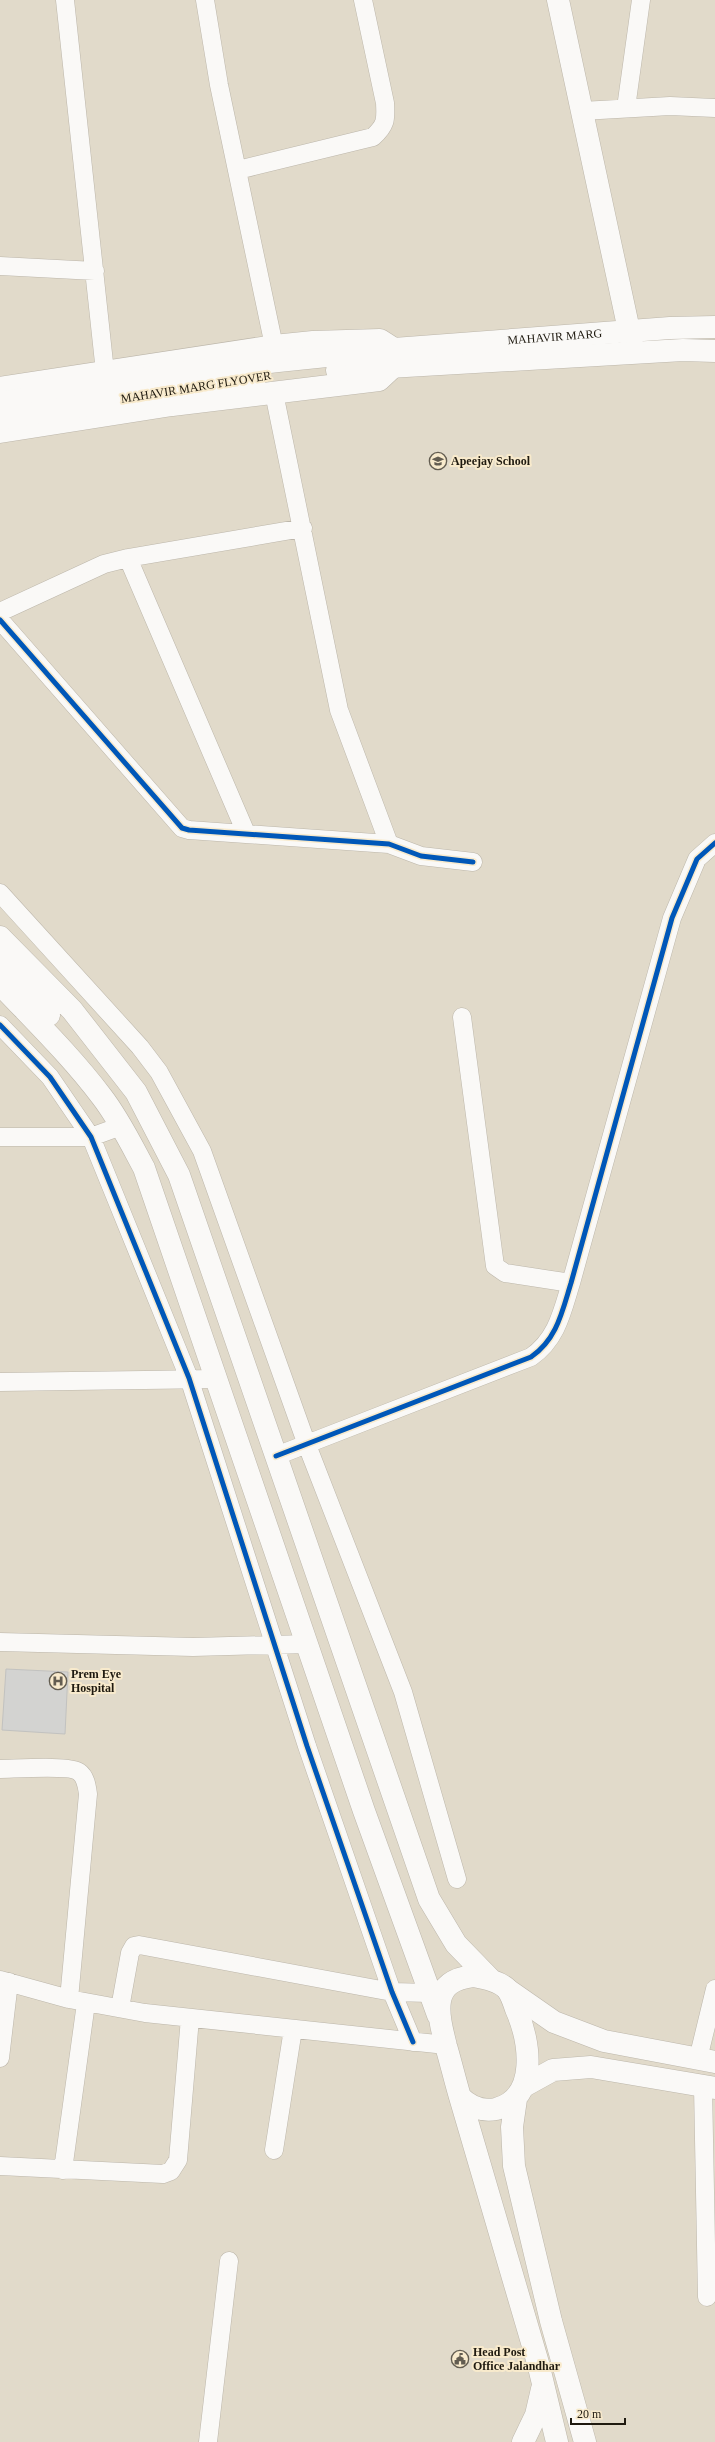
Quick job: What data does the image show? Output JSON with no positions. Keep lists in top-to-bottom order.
{
  "streets": {
    "main road": ["MAHAVIR MARG", "MAHAVIR MARG FLYOVER"]
  },
  "crossings": [
    ["MAHAVIR MARG", "MAHAVIR MARG FLYOVER"]
  ],
  "places": {
    "school or university": ["Apeejay School"],
    "hospital": ["Prem Eye Hospital"],
    "public building": ["Head Post Office Jalandhar"]
  },
  "scale_bar": "20 m"
}
